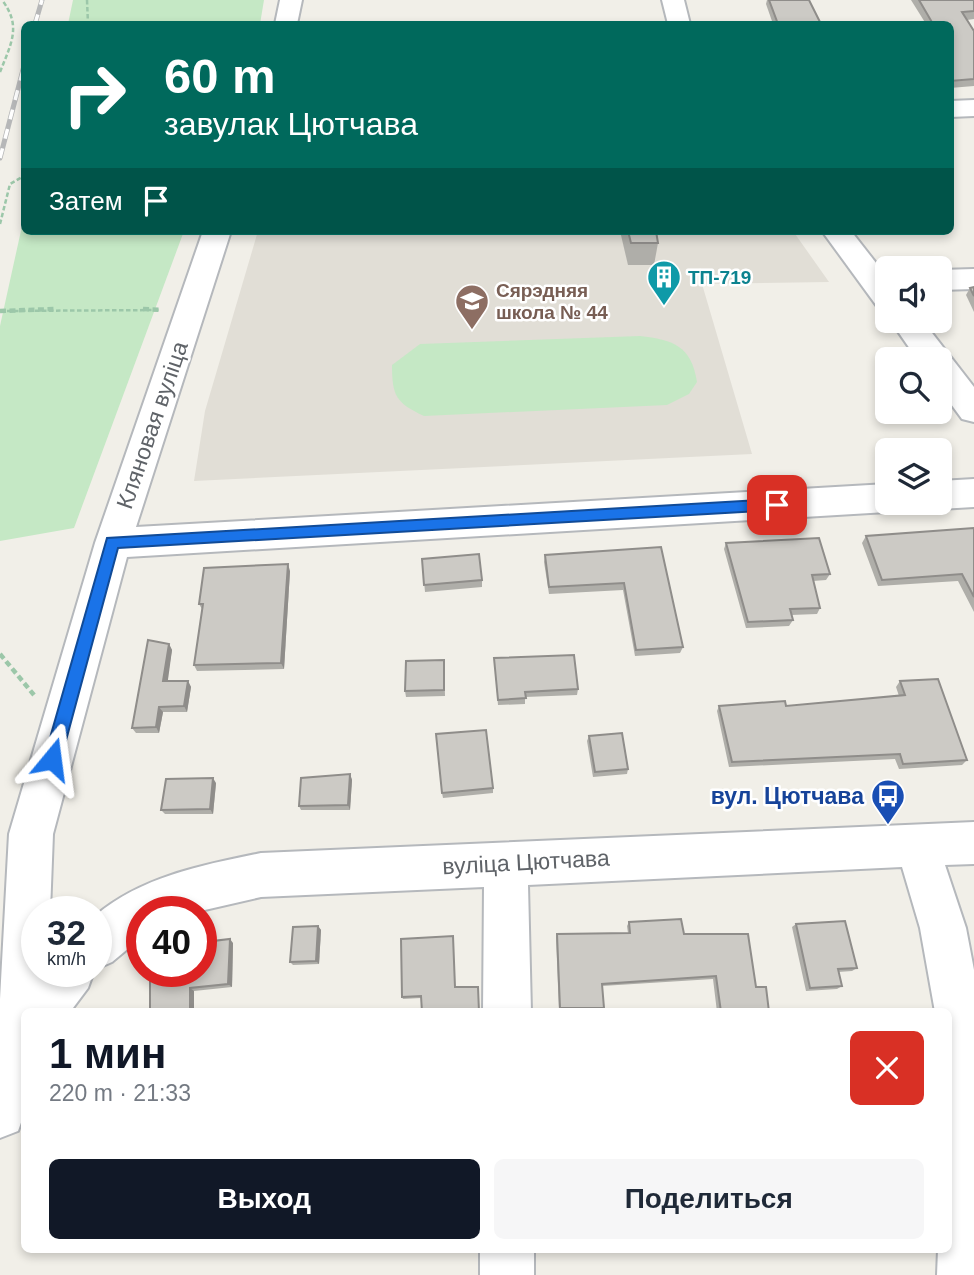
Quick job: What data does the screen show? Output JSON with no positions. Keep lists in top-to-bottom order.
{
  "streets": {
    "street": ["Кляновая вуліца", "вуліца Цютчава"]
  },
  "places": {
    "building": ["ТП-719"],
    "school or university": ["Сярэдняя школа № 44"],
    "bus stop": ["вул. Цютчава"]
  },
  "page": {
    "turn": ["60 m", "завулак Цютчава"],
    "then": "Затем",
    "speed": "32 km/h",
    "limit": "40",
    "heading": ["1 мин", "220 m · 21:33"],
    "buttons": ["Выход", "Поделиться"]
  }
}
